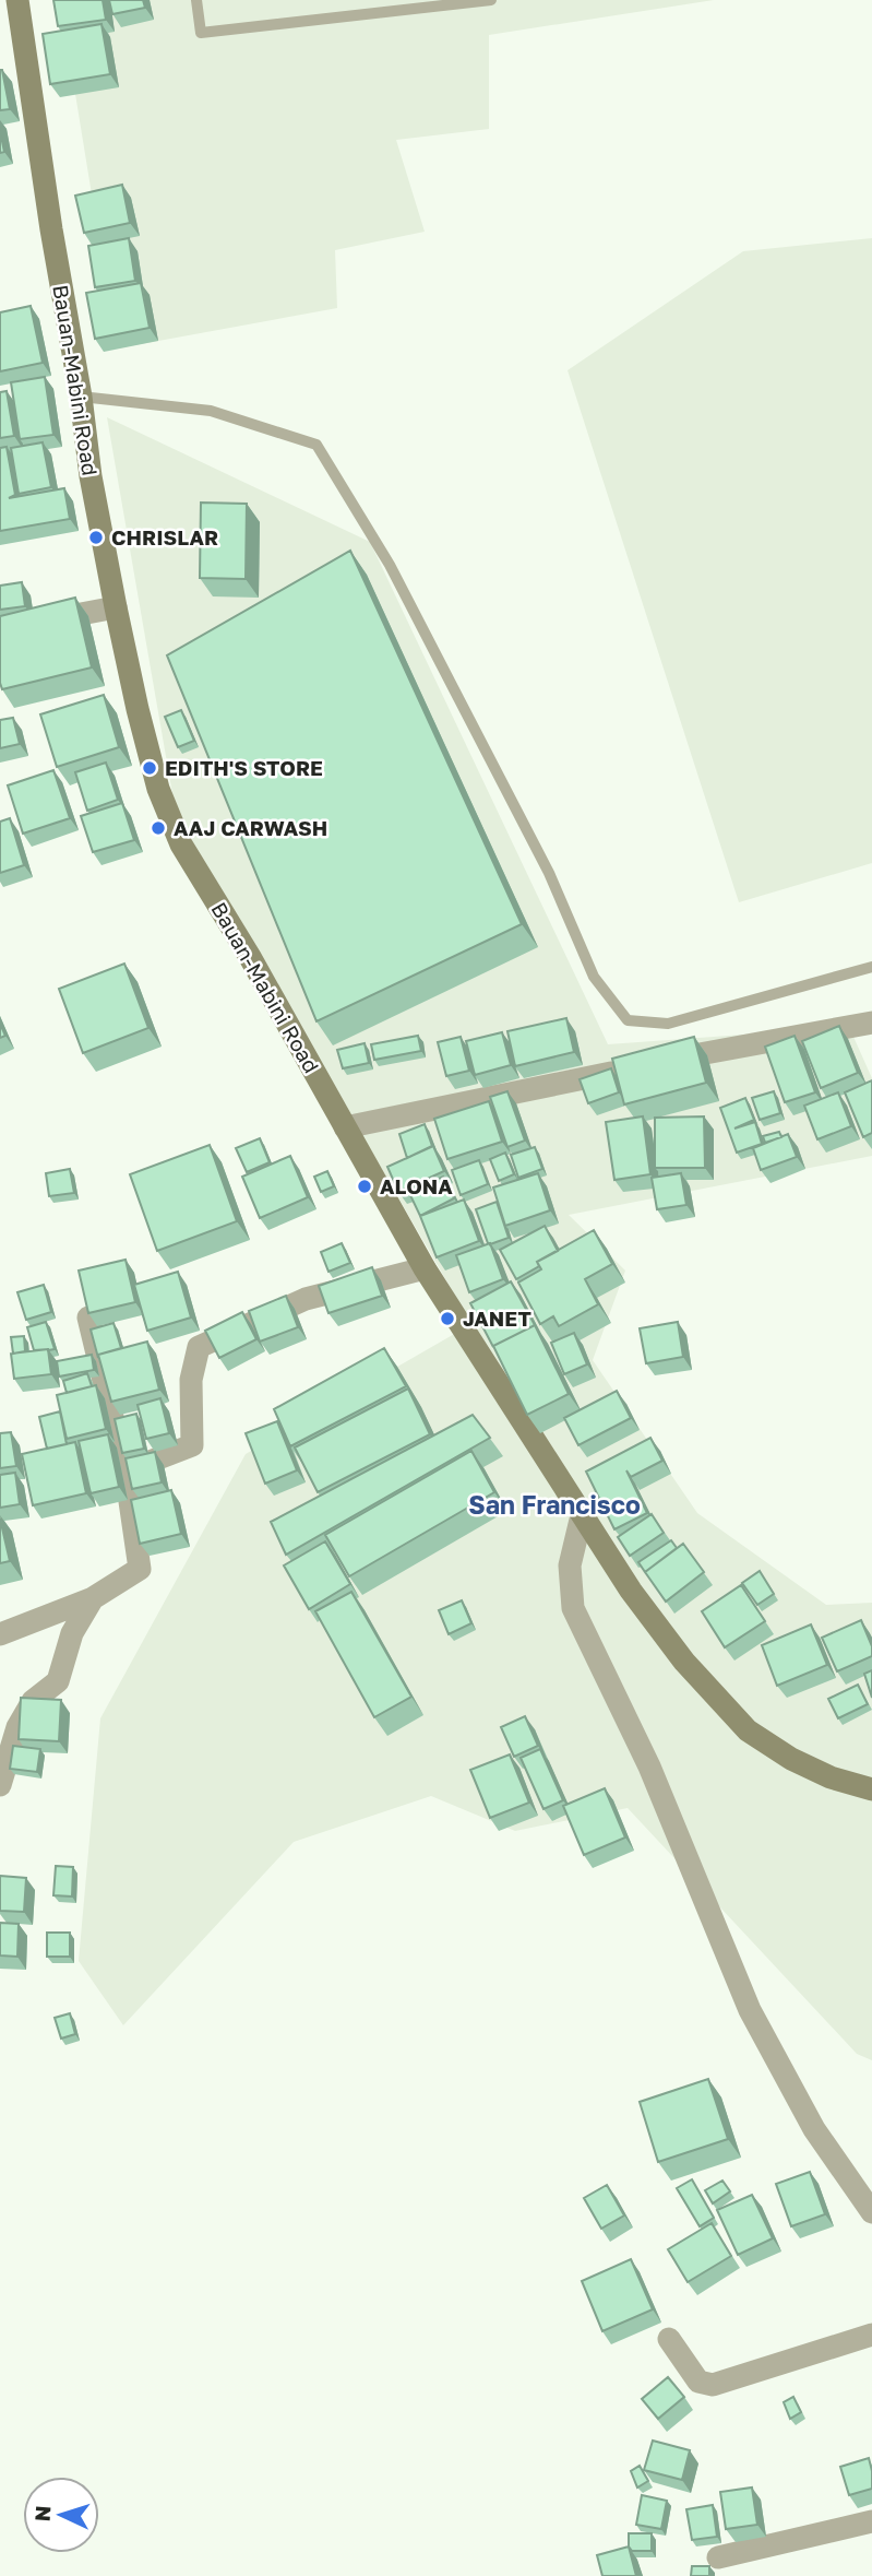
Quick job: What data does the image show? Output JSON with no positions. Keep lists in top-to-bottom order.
{
  "streets": {
    "main road": ["Bauan-Mabini Road"]
  },
  "districts": ["San Francisco"],
  "places": [
    "CHRISLAR",
    "EDITH'S STORE",
    "AAJ CARWASH",
    "ALONA",
    "JANET"
  ],
  "north": "left"
}
